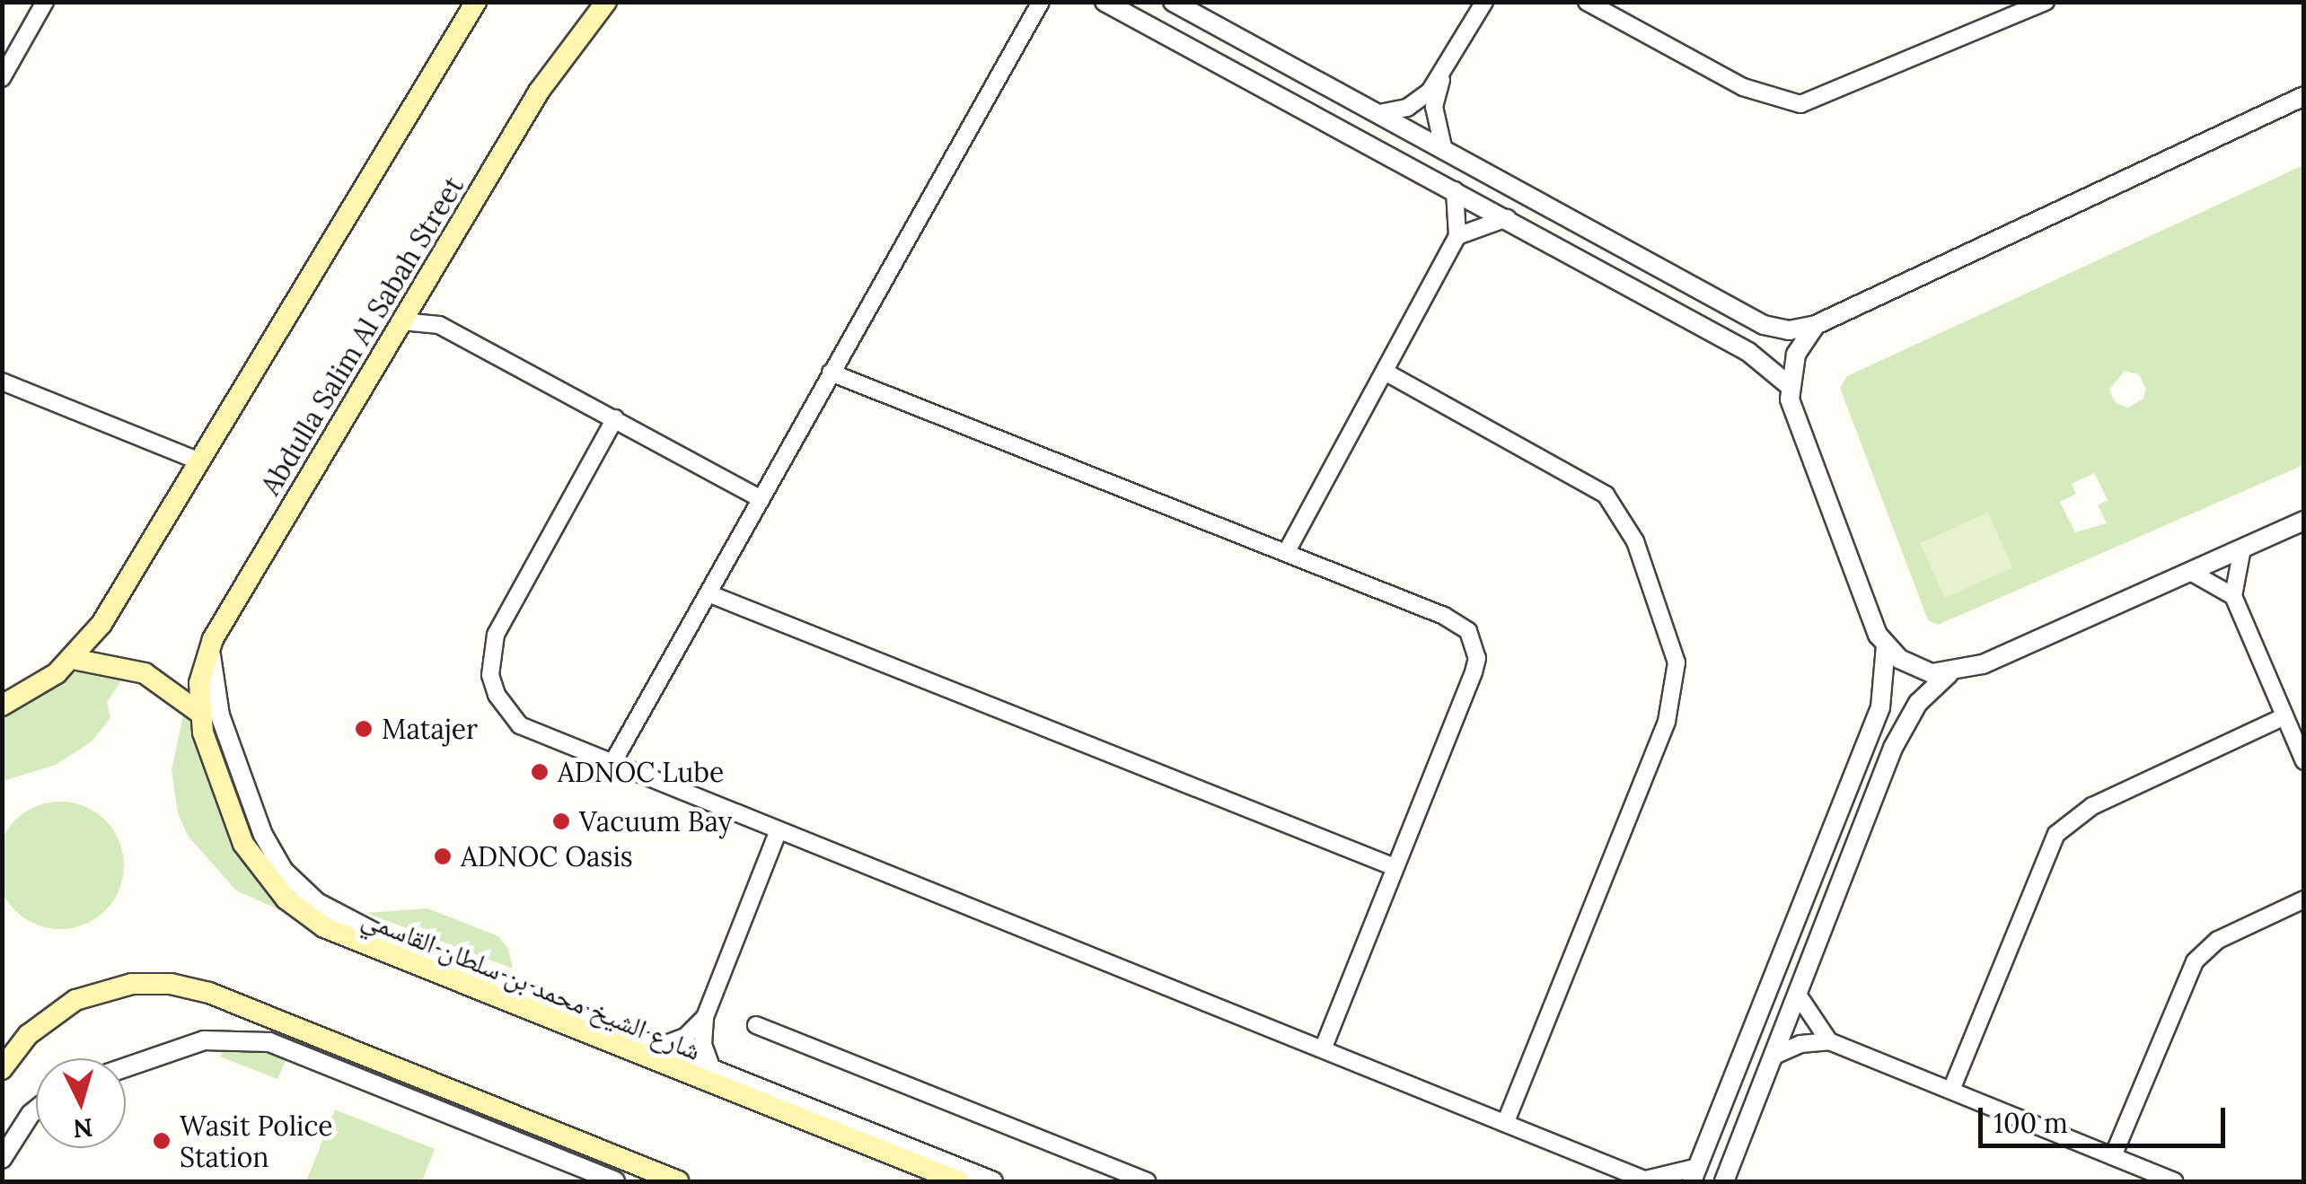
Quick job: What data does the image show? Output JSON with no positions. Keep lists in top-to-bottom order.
{
  "streets": {
    "main road": ["Abdulla Salim Al Sabah Street", "شارع الشيخ محمد بن سلطان القاسمي"]
  },
  "crossings": [
    ["Abdulla Salim Al Sabah Street", "شارع الشيخ محمد بن سلطان القاسمي"]
  ],
  "places": [
    "Matajer",
    "ADNOC Lube",
    "Vacuum Bay",
    "ADNOC Oasis",
    "Wasit Police Station"
  ],
  "scale_bar": "100 m",
  "north": "bottom"
}
